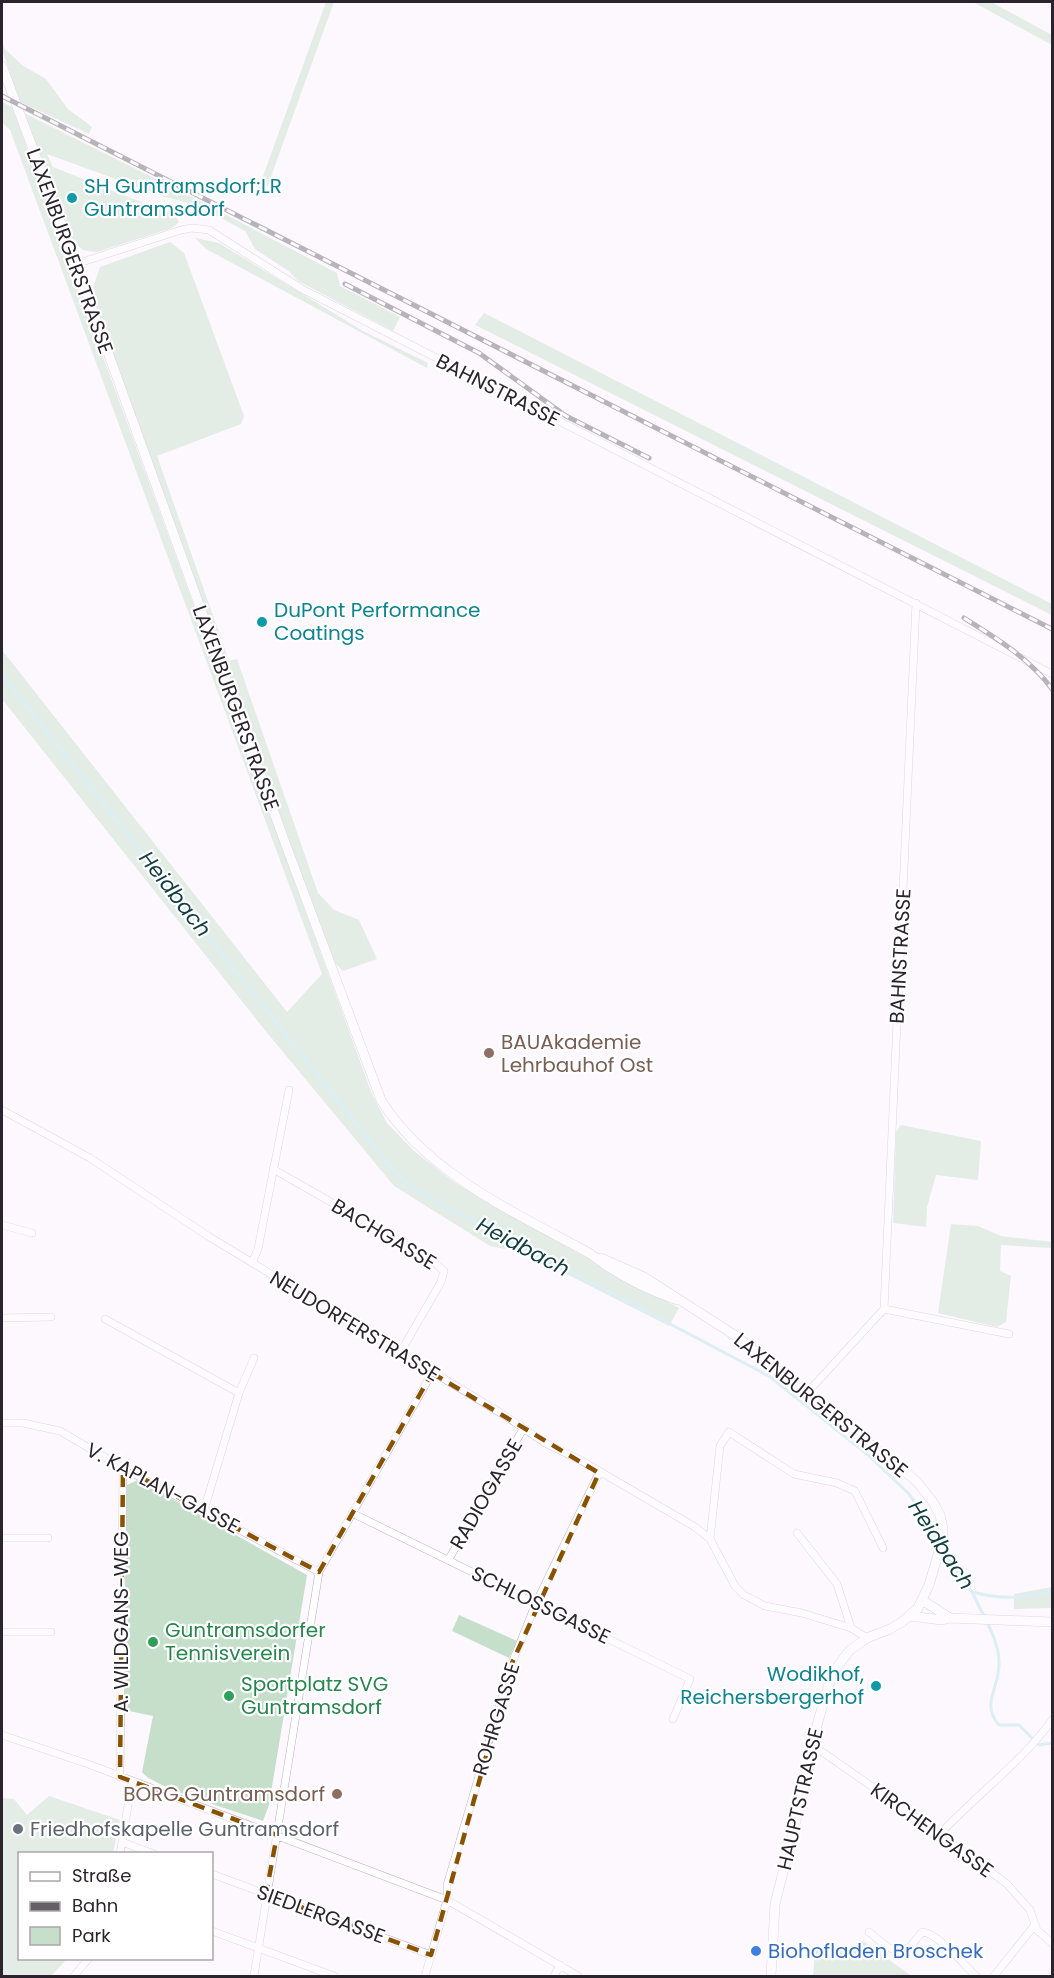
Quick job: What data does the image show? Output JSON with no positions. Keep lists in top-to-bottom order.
{
  "streets": {
    "street": [
      "LAXENBURGERSTRASSE",
      "BAHNSTRASSE",
      "BACHGASSE",
      "NEUDORFERSTRASSE",
      "V. KAPLAN-GASSE",
      "RADIOGASSE",
      "SCHLOSSGASSE",
      "A. WILDGANS-WEG",
      "ROHRGASSE",
      "HAUPTSTRASSE",
      "KIRCHENGASSE",
      "SIEDLERGASSE"
    ]
  },
  "crossings": [
    ["LAXENBURGERSTRASSE", "BAHNSTRASSE"],
    ["LAXENBURGERSTRASSE", "HAUPTSTRASSE"],
    ["BACHGASSE", "NEUDORFERSTRASSE"],
    ["NEUDORFERSTRASSE", "RADIOGASSE"],
    ["NEUDORFERSTRASSE", "ROHRGASSE"],
    ["V. KAPLAN-GASSE", "A. WILDGANS-WEG"],
    ["RADIOGASSE", "SCHLOSSGASSE"],
    ["SCHLOSSGASSE", "ROHRGASSE"],
    ["ROHRGASSE", "SIEDLERGASSE"],
    ["HAUPTSTRASSE", "KIRCHENGASSE"]
  ],
  "water": ["Heidbach"],
  "places": [
    "SH Guntramsdorf;LR Guntramsdorf",
    "DuPont Performance Coatings",
    "BAUAkademie Lehrbauhof Ost",
    "Guntramsdorfer Tennisverein",
    "Wodikhof, Reichersbergerhof",
    "Sportplatz SVG Guntramsdorf",
    "BORG Guntramsdorf",
    "Friedhofskapelle Guntramsdorf",
    "Biohofladen Broschek"
  ],
  "legend": ["Straße", "Bahn", "Park"]
}
